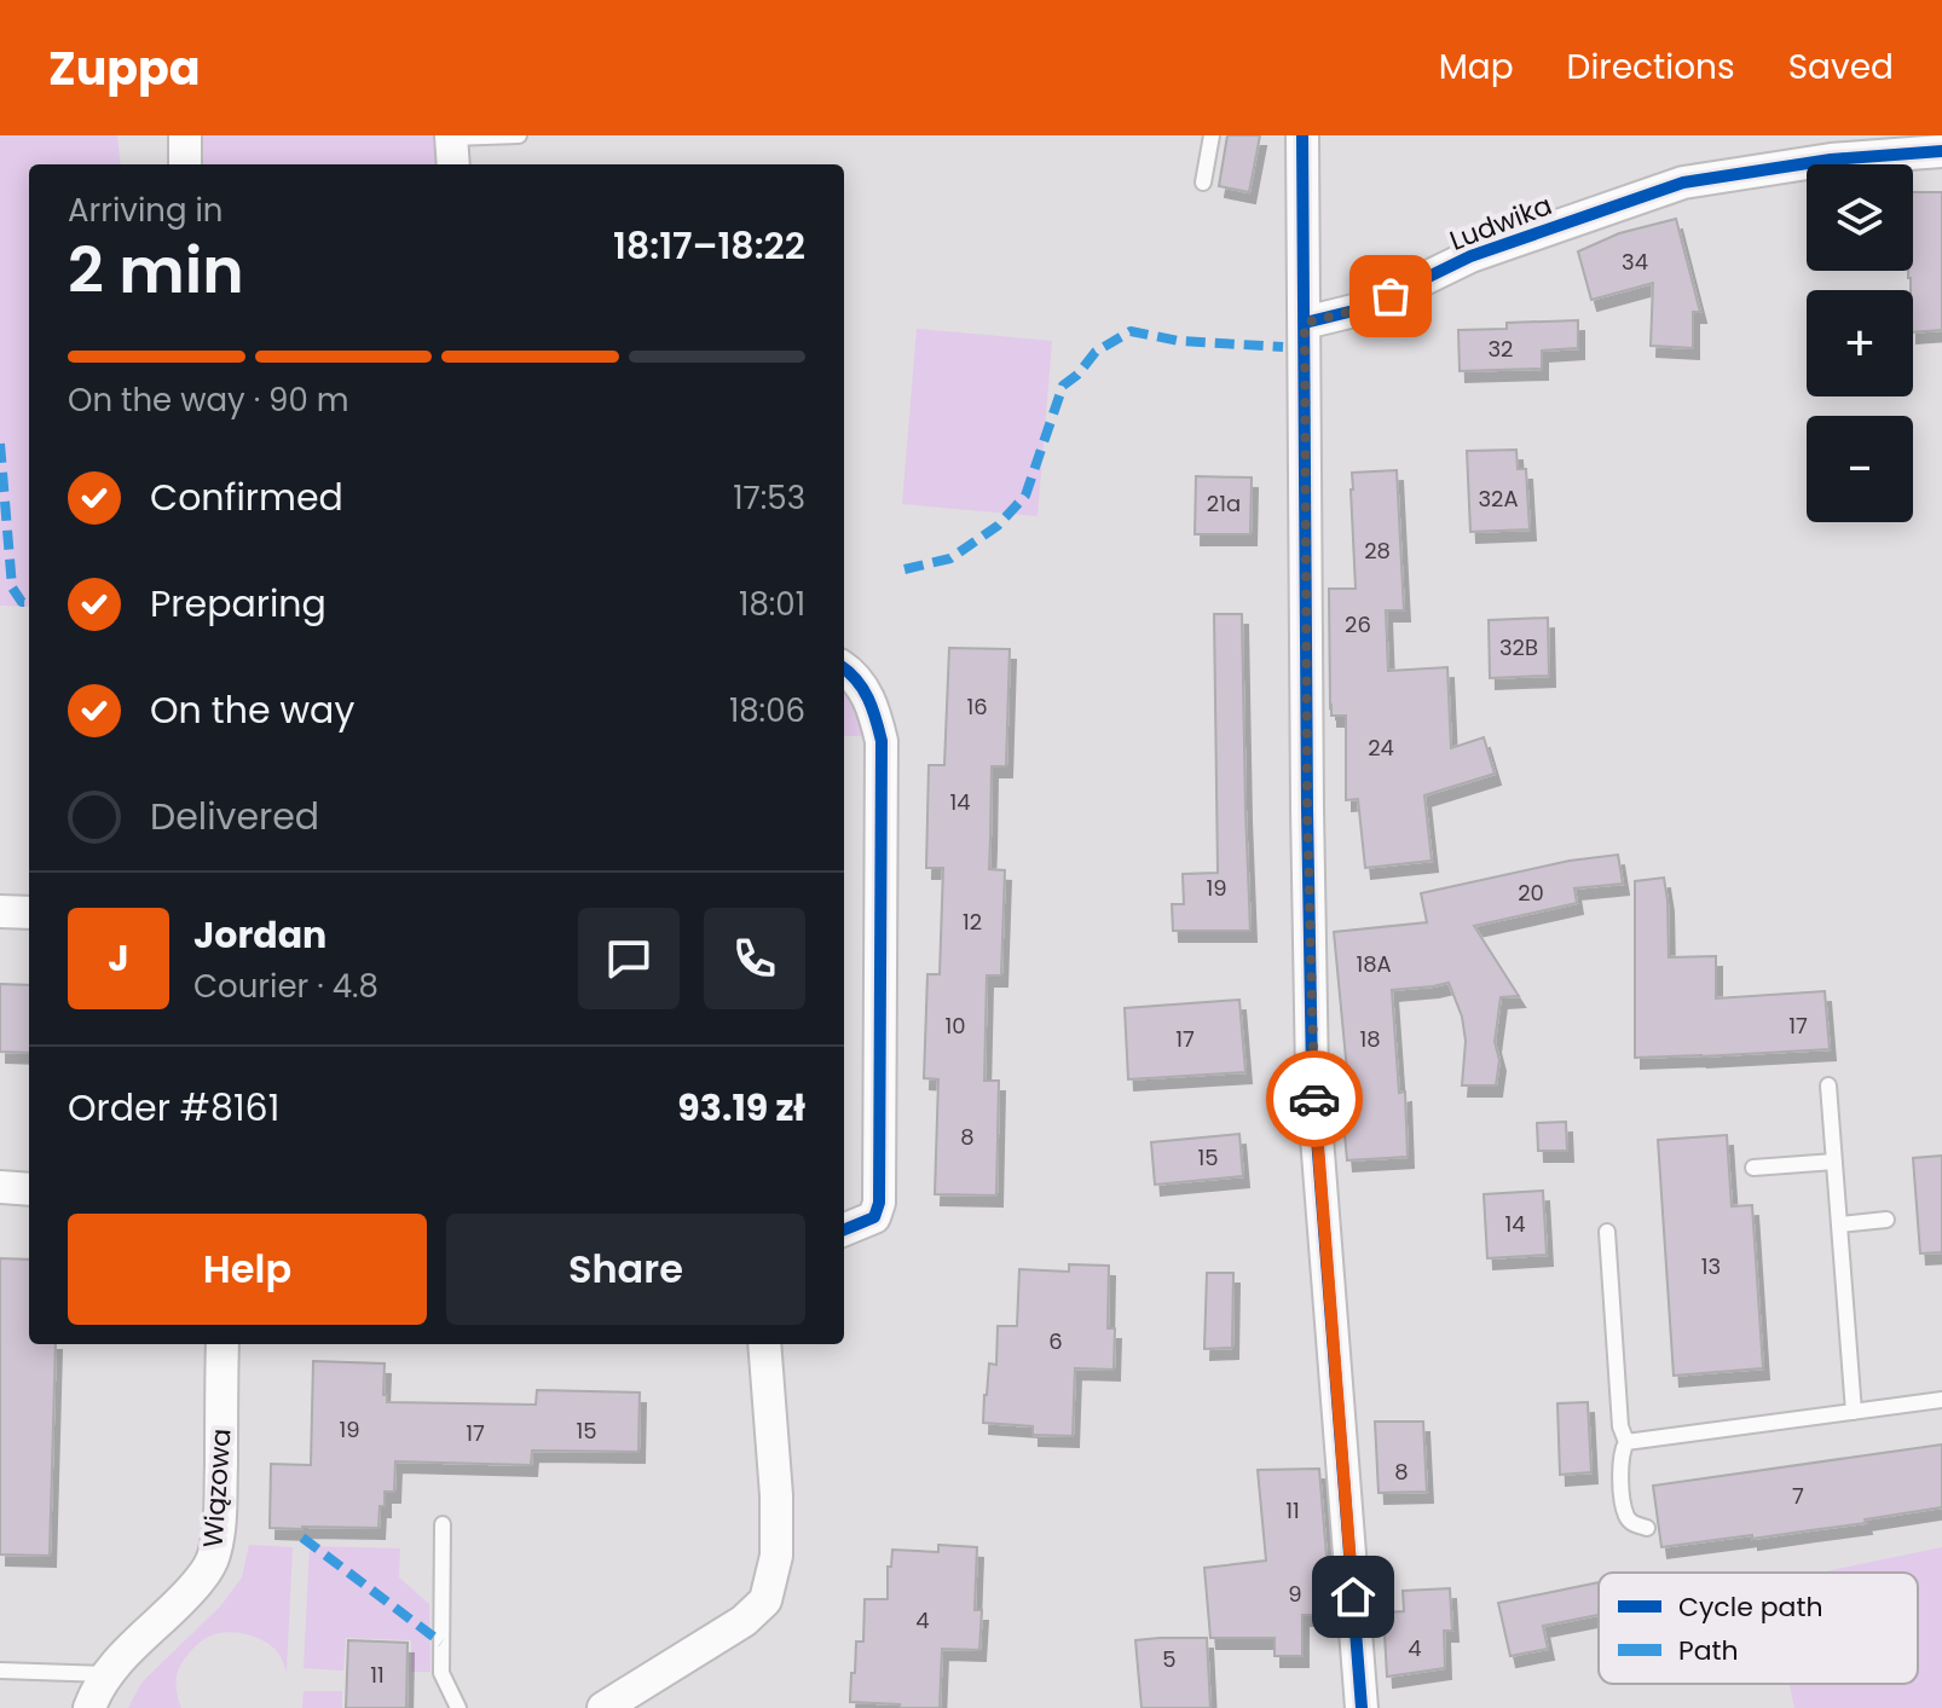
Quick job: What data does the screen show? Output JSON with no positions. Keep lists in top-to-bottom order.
{
  "streets": {
    "street": ["Ludwika", "Wiązowa"]
  },
  "house_numbers": [
    "34",
    "32",
    "32A",
    "21a",
    "28",
    "26",
    "32B",
    "16",
    "24",
    "14",
    "19",
    "20",
    "12",
    "18A",
    "10",
    "17",
    "17",
    "18",
    "8",
    "15",
    "14",
    "13",
    "6",
    "19",
    "15",
    "17",
    "8",
    "7",
    "11",
    "9",
    "4",
    "4",
    "5",
    "11"
  ],
  "legend": ["Cycle path", "Path"],
  "page": {
    "header": "Zuppa",
    "nav": ["Map", "Directions", "Saved"],
    "map_buttons": ["+", "−"],
    "heading": ["2 min", "Arriving in", "18:17–18:22"],
    "panel": [
      "Jordan",
      "Courier · 4.8",
      "Order #8161",
      "93.19 zł"
    ],
    "bar": "On the way · 90 m",
    "list": [
      ["Confirmed", "17:53"],
      ["Preparing", "18:01"],
      ["On the way", "18:06"],
      "Delivered"
    ],
    "round": "J",
    "buttons": ["Help", "Share"]
  }
}
